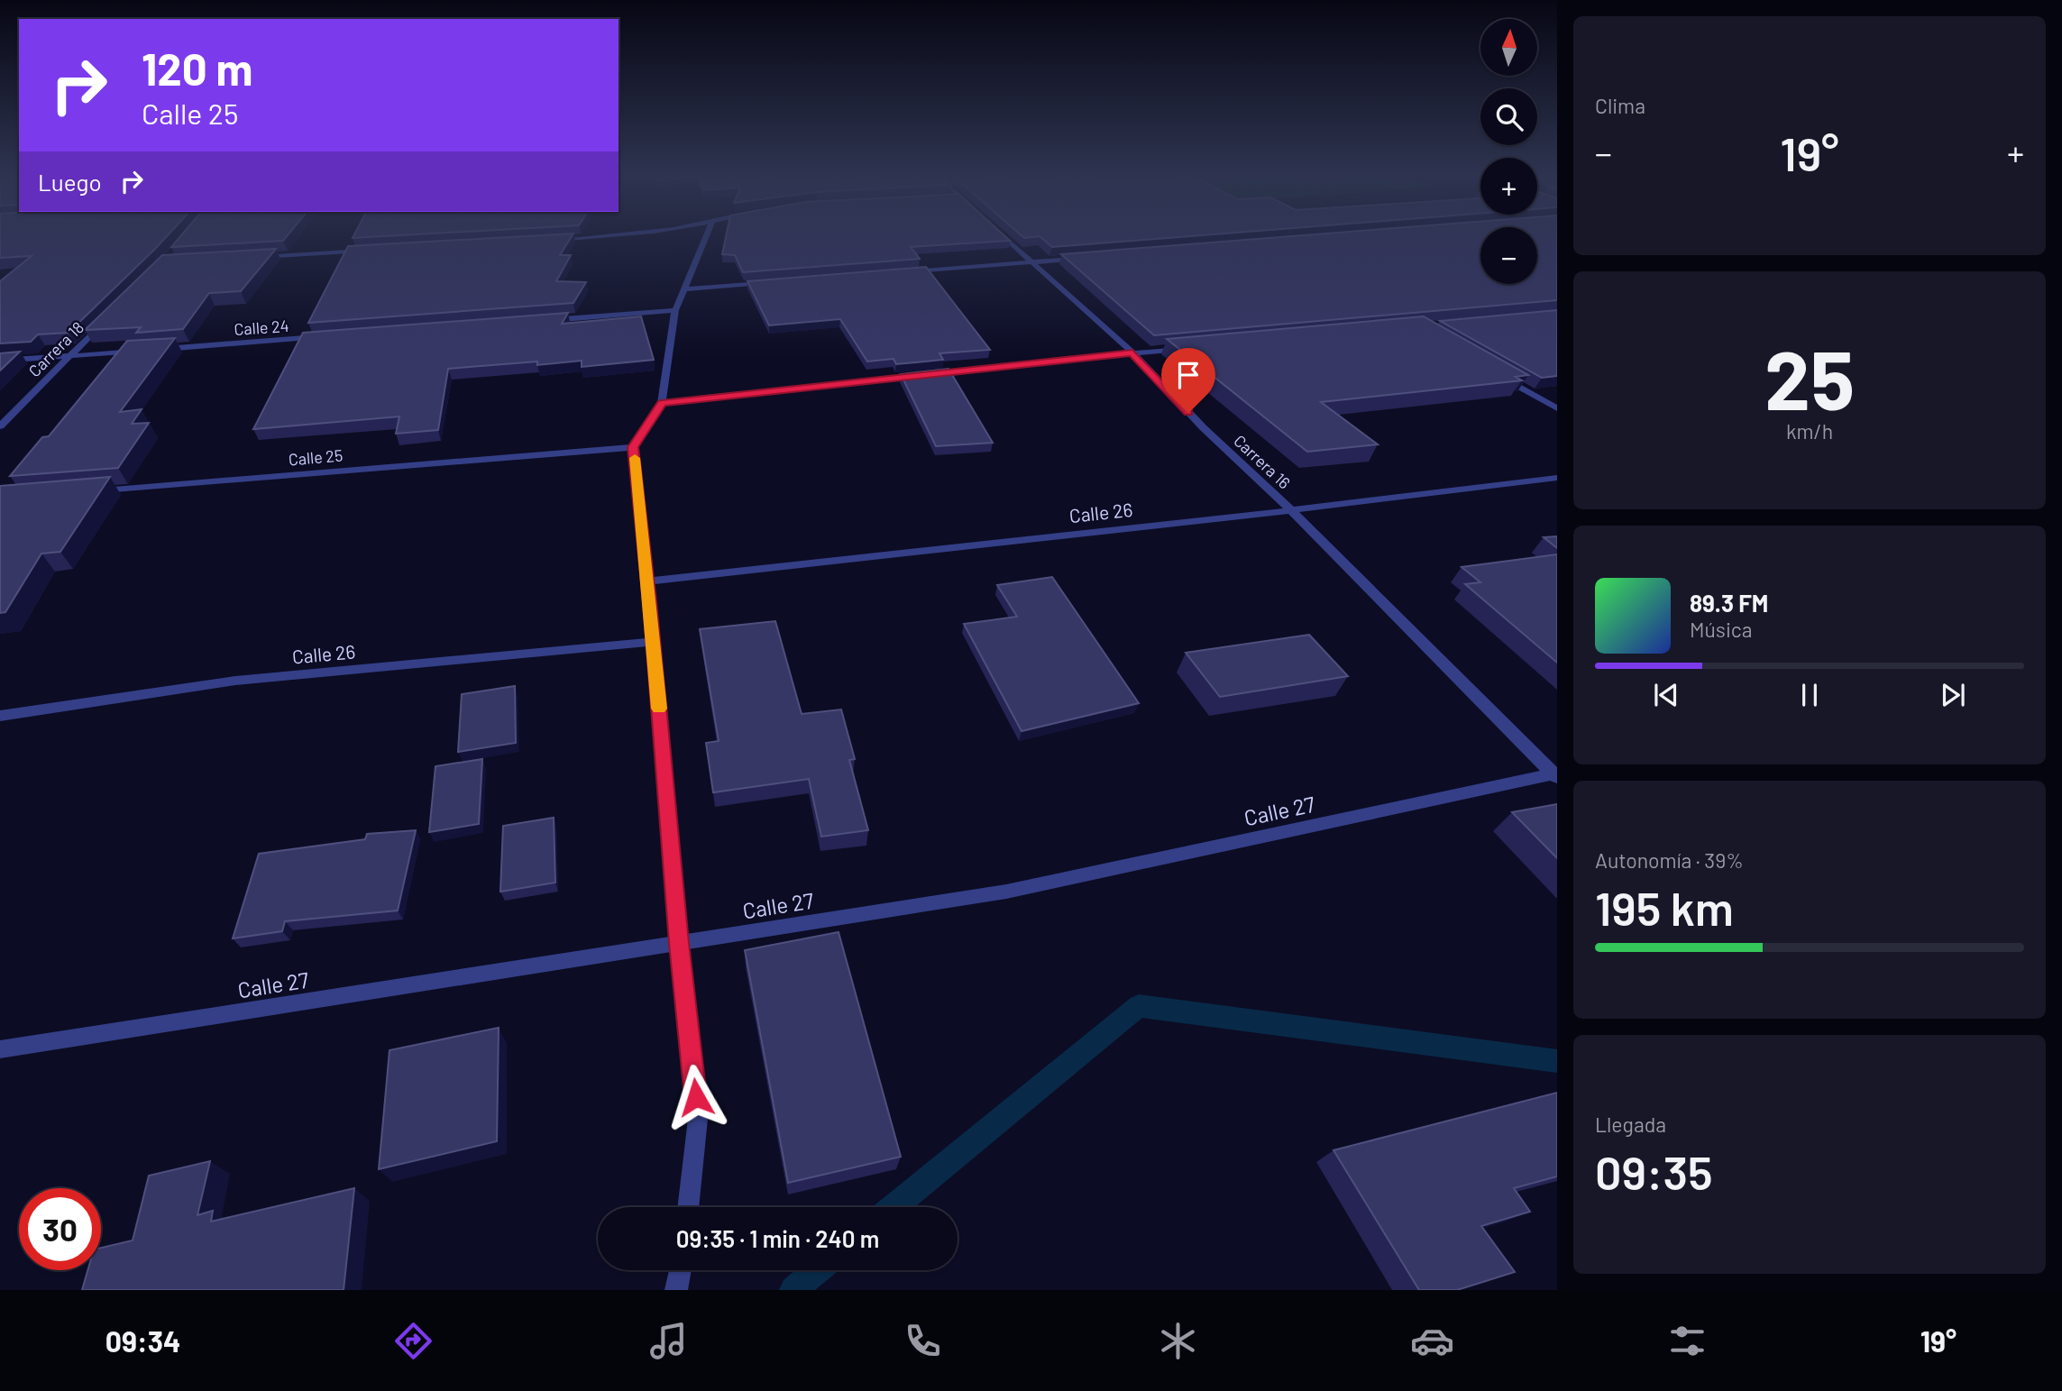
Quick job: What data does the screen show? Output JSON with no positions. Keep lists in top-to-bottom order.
{
  "streets": {
    "street": [
      "Calle 24",
      "Carrera 18",
      "Calle 25",
      "Carrera 16",
      "Calle 26",
      "Calle 27"
    ]
  },
  "crossings": [
    ["Carrera 16", "Calle 26"],
    ["Carrera 16", "Calle 27"]
  ],
  "north": "top",
  "page": {
    "tile": [
      "Clima",
      ["25", "km/h"],
      ["Autonomía · 39%", "195 km"],
      ["Llegada", "09:35"]
    ],
    "map_buttons": ["+", "−"],
    "turn": ["120 m", "Calle 25"],
    "heat": ["−", "19°", "+"],
    "then": "Luego",
    "song": ["89.3 FM", "Música"],
    "limit": "30",
    "trip": "09:35 · 1 min · 240 m",
    "tabs": ["09:34", "19°"]
  }
}
